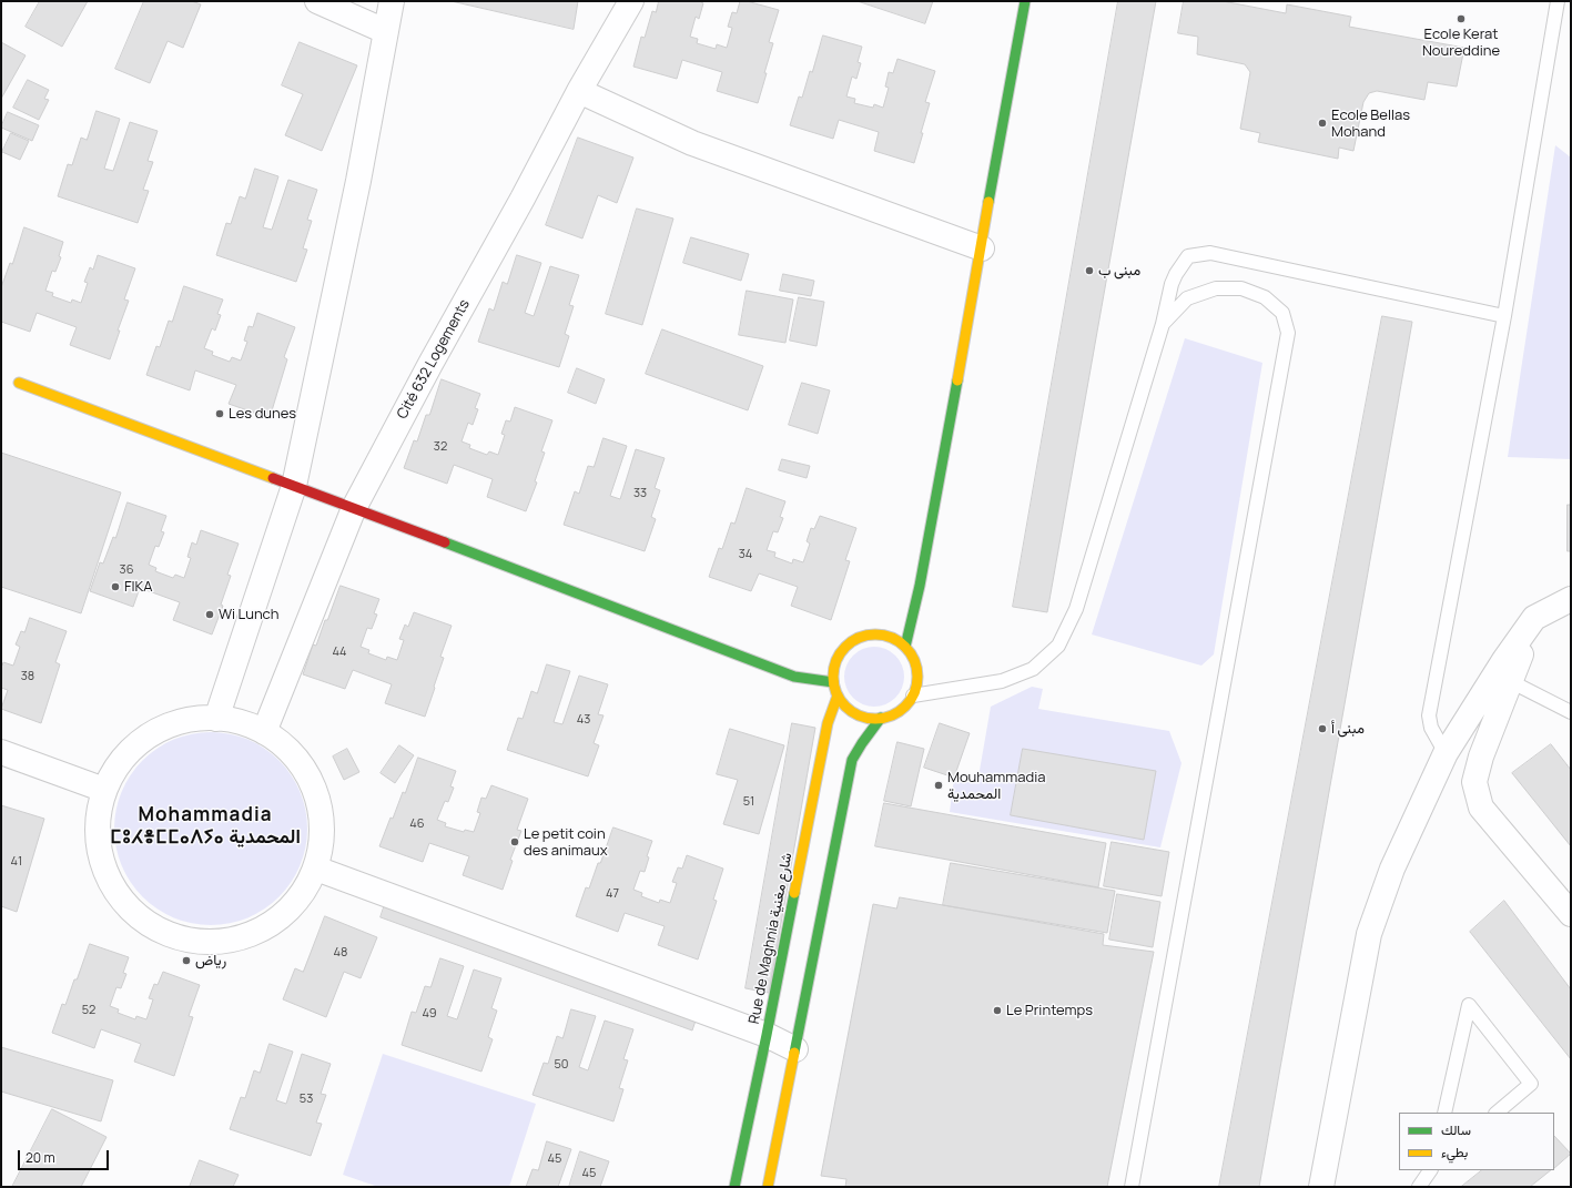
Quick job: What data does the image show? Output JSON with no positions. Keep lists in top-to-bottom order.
{
  "streets": {
    "street": ["Cité 632 Logements", "Rue de Maghnia شارع مغنية"]
  },
  "districts": ["Mohammadia ⵎⵓⵃⴻⵎⵎⴰⴷⵢⴰ المحمدية"],
  "places": [
    "Ecole Kerat Noureddine",
    "Ecole Bellas Mohand",
    "مبنى ب",
    "Les dunes",
    "FIKA",
    "Wi Lunch",
    "مبنى أ",
    "Mouhammadia المحمدية",
    "Le petit coin des animaux",
    "رياض",
    "Le Printemps"
  ],
  "house_numbers": [
    "32",
    "33",
    "34",
    "36",
    "44",
    "38",
    "43",
    "51",
    "46",
    "41",
    "47",
    "48",
    "52",
    "49",
    "50",
    "53",
    "45",
    "45"
  ],
  "legend": ["سالك", "بطيء"],
  "scale_bar": "20 m"
}
